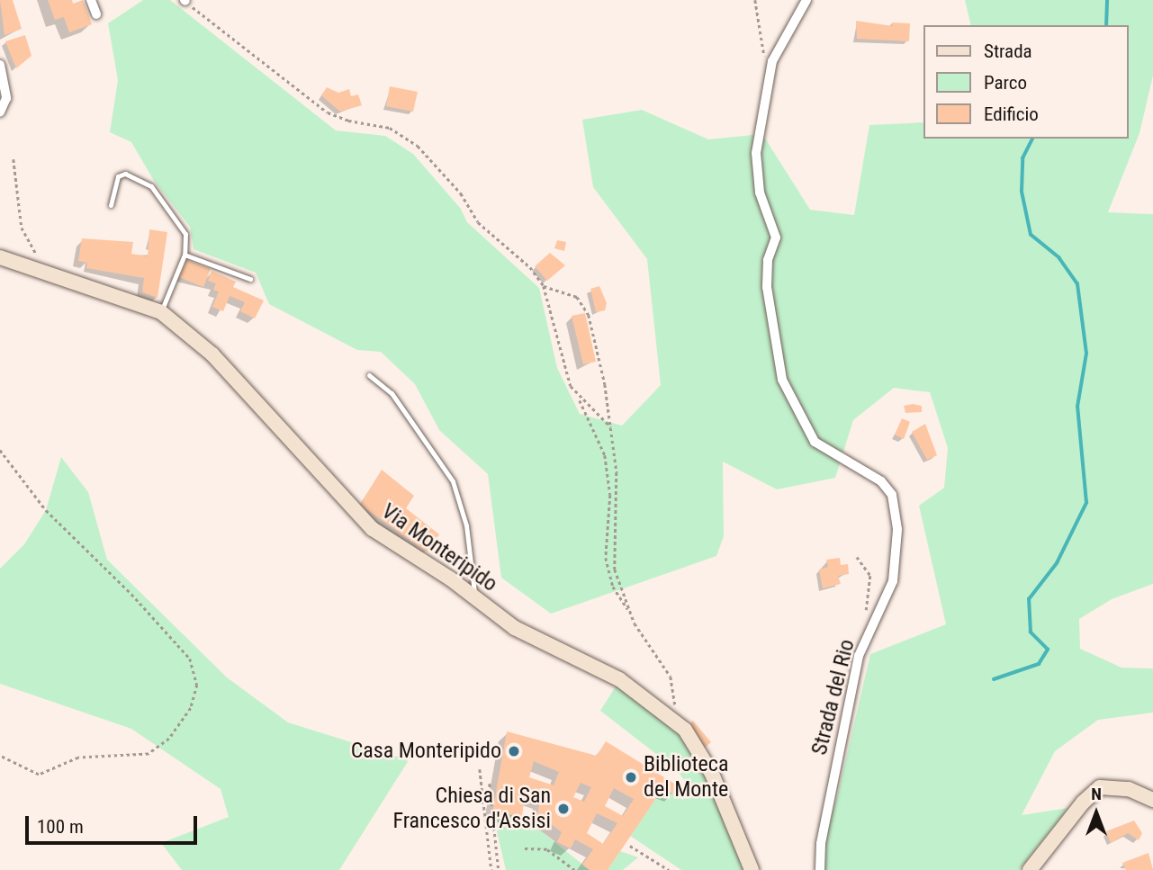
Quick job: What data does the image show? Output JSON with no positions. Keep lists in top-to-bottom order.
{
  "streets": {
    "street": ["Via Monteripido", "Strada del Rio"]
  },
  "places": ["Casa Monteripido", "Biblioteca del Monte", "Chiesa di San Francesco d'Assisi"],
  "legend": ["Strada", "Parco", "Edificio"],
  "scale_bar": "100 m",
  "north": "top"
}
